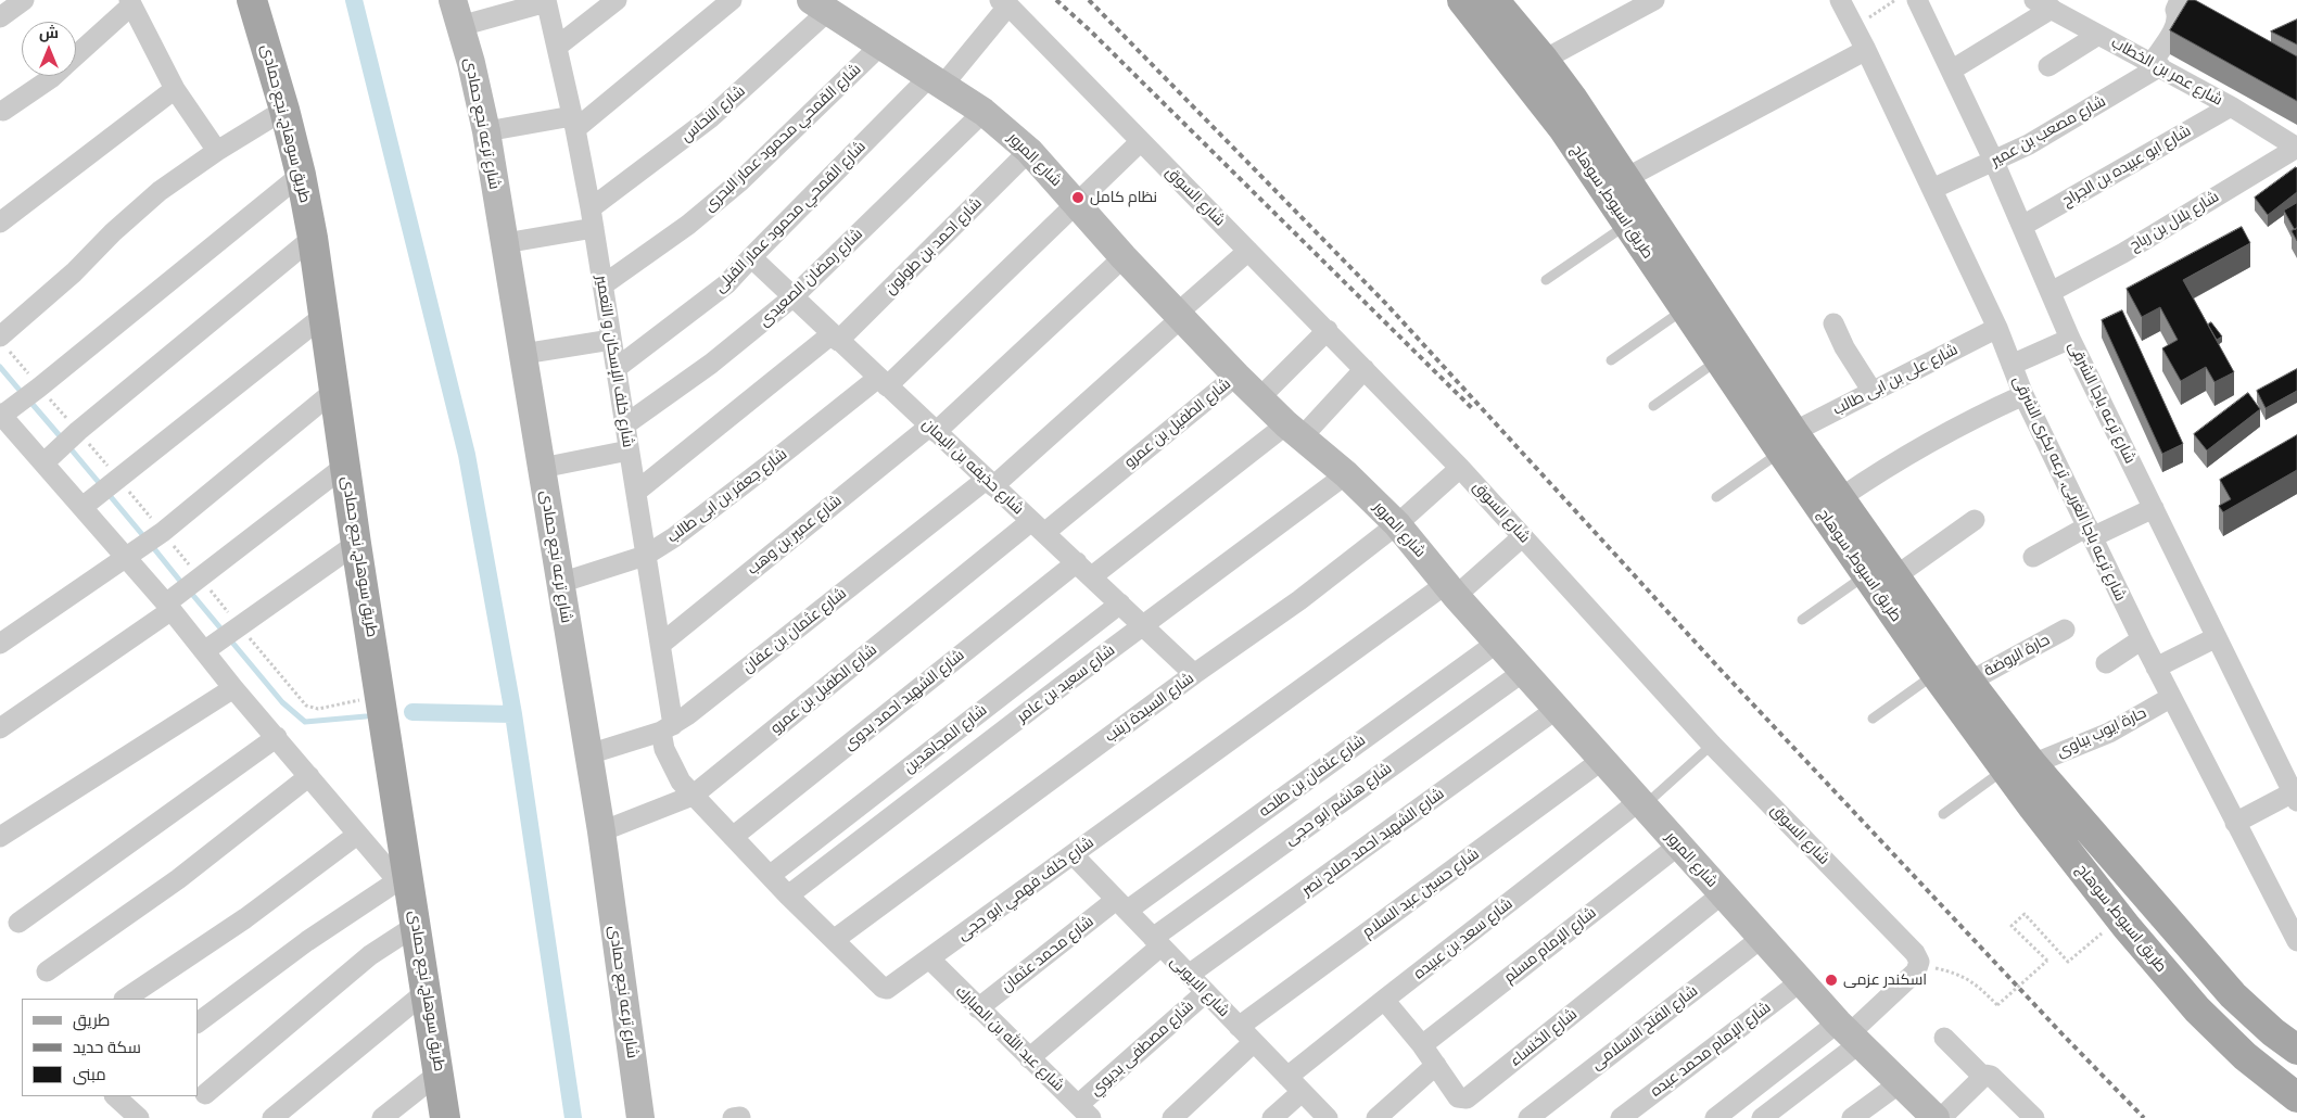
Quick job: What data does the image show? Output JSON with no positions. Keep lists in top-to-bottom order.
{
  "streets": {
    "main road": ["طريق سوهاج, نجع حمادى", "طريق اسيوط, سوهاج"],
    "street": [
      "شارع عمر بن الخطاب",
      "شارع النحاس",
      "شارع ترعه نجع حمادى",
      "شارع مصعب بن عمير",
      "شارع القمحي محمود عمار البحرى",
      "شارع المرور",
      "شارع ابو عبيده بن الجراح",
      "شارع السوق",
      "شارع القمحي محمود عمار القبلى",
      "شارع بلال بن رباح",
      "شارع احمد بن طولون",
      "شارع رمضان الصعيدى",
      "شارع خلف الإسكان و التعمير",
      "شارع على بن ابى طالب",
      "شارع ترعه باجا الشرقى",
      "شارع الطفيل بن عمرو",
      "شارع حذيفه بن اليمان",
      "شارع ترعه باجا الغربى, ترعه بكرى الشرقى",
      "شارع جعفر بن ابى طالب",
      "شارع عمير بن وهب",
      "شارع عثمان بن عفان",
      "حارة الروضة",
      "شارع سعيد بن عامر",
      "شارع الشهيد احمد بدوى",
      "شارع السيدة زينب",
      "حارة ايوب بباوى",
      "شارع المجاهدين",
      "شارع عثمان بن طلحه",
      "شارع هاشم ابو حجى",
      "شارع الشهيد احمد صلاح نصر",
      "شارع خلف فهمي ابو حجى",
      "شارع حسين عبد السلام",
      "شارع سعد بن عبيده",
      "شارع الإمام مسلم",
      "شارع محمد عثمان",
      "شارع الايوبى",
      "شارع الفتح الاسلامى",
      "شارع الخنساء",
      "شارع عبد الله بن المبارك",
      "شارع مصطفى بديوي",
      "شارع الإمام محمد عبده"
    ]
  },
  "crossings": [
    ["شارع عمر بن الخطاب", "شارع مصعب بن عمير"],
    ["شارع عمر بن الخطاب", "شارع ابو عبيده بن الجراح"],
    ["شارع عمر بن الخطاب", "شارع بلال بن رباح"],
    ["شارع النحاس", "شارع المرور"],
    ["شارع النحاس", "شارع خلف الإسكان و التعمير"],
    ["شارع ترعه نجع حمادى", "شارع الطفيل بن عمرو"],
    ["شارع ترعه نجع حمادى", "شارع جعفر بن ابى طالب"],
    ["شارع ترعه نجع حمادى", "شارع عثمان بن عفان"],
    ["شارع مصعب بن عمير", "شارع ترعه باجا الشرقى"],
    ["شارع مصعب بن عمير", "شارع ترعه باجا الغربى, ترعه بكرى الشرقى"],
    ["شارع القمحي محمود عمار البحرى", "شارع المرور"],
    ["شارع القمحي محمود عمار البحرى", "شارع خلف الإسكان و التعمير"],
    ["شارع المرور", "شارع القمحي محمود عمار القبلى"],
    ["شارع المرور", "شارع احمد بن طولون"],
    ["شارع المرور", "شارع رمضان الصعيدى"],
    ["شارع المرور", "شارع الطفيل بن عمرو"],
    ["شارع المرور", "شارع جعفر بن ابى طالب"],
    ["شارع المرور", "شارع عمير بن وهب"],
    ["شارع المرور", "شارع عثمان بن عفان"],
    ["شارع المرور", "شارع سعيد بن عامر"],
    ["شارع المرور", "شارع السيدة زينب"],
    ["شارع المرور", "شارع عثمان بن طلحه"],
    ["شارع المرور", "شارع هاشم ابو حجى"],
    ["شارع المرور", "شارع الشهيد احمد صلاح نصر"],
    ["شارع المرور", "شارع خلف فهمي ابو حجى"],
    ["شارع المرور", "شارع حسين عبد السلام"],
    ["شارع المرور", "شارع سعد بن عبيده"],
    ["شارع المرور", "شارع الإمام مسلم"],
    ["شارع المرور", "شارع الفتح الاسلامى"],
    ["شارع المرور", "شارع الخنساء"],
    ["شارع المرور", "شارع الإمام محمد عبده"],
    ["شارع ابو عبيده بن الجراح", "شارع ترعه باجا الشرقى"],
    ["شارع السوق", "شارع القمحي محمود عمار القبلى"],
    ["شارع السوق", "شارع جعفر بن ابى طالب"],
    ["شارع السوق", "شارع عثمان بن عفان"],
    ["شارع السوق", "شارع السيدة زينب"],
    ["شارع السوق", "شارع خلف فهمي ابو حجى"],
    ["طريق اسيوط, سوهاج", "شارع على بن ابى طالب"],
    ["طريق اسيوط, سوهاج", "حارة الروضة"],
    ["طريق اسيوط, سوهاج", "حارة ايوب بباوى"],
    ["شارع القمحي محمود عمار القبلى", "شارع خلف الإسكان و التعمير"],
    ["شارع القمحي محمود عمار القبلى", "شارع حذيفه بن اليمان"],
    ["شارع بلال بن رباح", "شارع ترعه باجا الشرقى"],
    ["شارع احمد بن طولون", "شارع خلف الإسكان و التعمير"],
    ["شارع احمد بن طولون", "شارع حذيفه بن اليمان"],
    ["شارع رمضان الصعيدى", "شارع خلف الإسكان و التعمير"],
    ["شارع رمضان الصعيدى", "شارع حذيفه بن اليمان"],
    ["شارع خلف الإسكان و التعمير", "شارع جعفر بن ابى طالب"],
    ["شارع خلف الإسكان و التعمير", "شارع عمير بن وهب"],
    ["شارع خلف الإسكان و التعمير", "شارع عثمان بن عفان"],
    ["شارع خلف الإسكان و التعمير", "شارع خلف فهمي ابو حجى"],
    ["شارع على بن ابى طالب", "شارع ترعه باجا الغربى, ترعه بكرى الشرقى"],
    ["شارع الطفيل بن عمرو", "شارع حذيفه بن اليمان"],
    ["شارع الطفيل بن عمرو", "شارع خلف فهمي ابو حجى"],
    ["شارع حذيفه بن اليمان", "شارع جعفر بن ابى طالب"],
    ["شارع حذيفه بن اليمان", "شارع عمير بن وهب"],
    ["شارع حذيفه بن اليمان", "شارع عثمان بن عفان"],
    ["شارع حذيفه بن اليمان", "شارع سعيد بن عامر"],
    ["شارع حذيفه بن اليمان", "شارع الشهيد احمد بدوى"],
    ["شارع حذيفه بن اليمان", "شارع السيدة زينب"],
    ["شارع حذيفه بن اليمان", "شارع المجاهدين"],
    ["شارع ترعه باجا الغربى, ترعه بكرى الشرقى", "حارة ايوب بباوى"],
    ["شارع عثمان بن عفان", "شارع خلف فهمي ابو حجى"],
    ["شارع سعيد بن عامر", "شارع خلف فهمي ابو حجى"],
    ["شارع الشهيد احمد بدوى", "شارع خلف فهمي ابو حجى"],
    ["شارع السيدة زينب", "شارع خلف فهمي ابو حجى"],
    ["شارع المجاهدين", "شارع خلف فهمي ابو حجى"],
    ["شارع عثمان بن طلحه", "شارع محمد عثمان"],
    ["شارع عثمان بن طلحه", "شارع الايوبى"],
    ["شارع هاشم ابو حجى", "شارع الايوبى"],
    ["شارع هاشم ابو حجى", "شارع عبد الله بن المبارك"],
    ["شارع الشهيد احمد صلاح نصر", "شارع الايوبى"],
    ["شارع خلف فهمي ابو حجى", "شارع الايوبى"],
    ["شارع خلف فهمي ابو حجى", "شارع عبد الله بن المبارك"],
    ["شارع حسين عبد السلام", "شارع الايوبى"],
    ["شارع سعد بن عبيده", "شارع الايوبى"],
    ["شارع سعد بن عبيده", "شارع الخنساء"],
    ["شارع الإمام مسلم", "شارع الخنساء"],
    ["شارع محمد عثمان", "شارع الايوبى"],
    ["شارع محمد عثمان", "شارع عبد الله بن المبارك"],
    ["شارع الايوبى", "شارع مصطفى بديوي"],
    ["شارع عبد الله بن المبارك", "شارع مصطفى بديوي"]
  ],
  "places": ["نظام كامل", "اسكندر عزمى"],
  "legend": ["طريق", "سكة حديد", "مبنى"],
  "north": "top"
}
